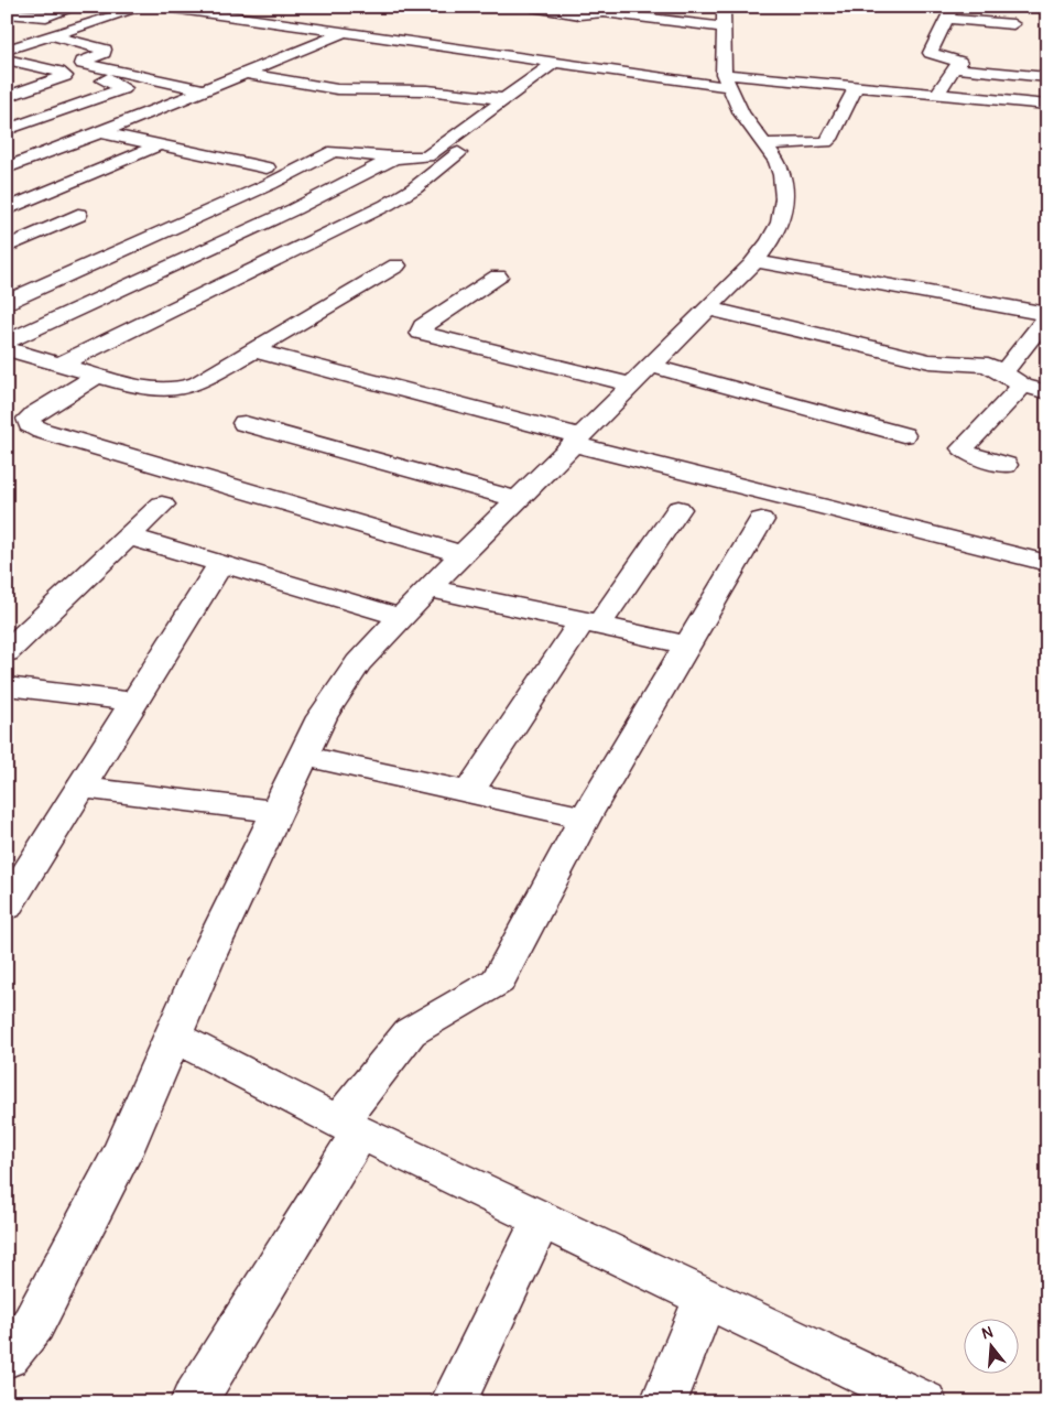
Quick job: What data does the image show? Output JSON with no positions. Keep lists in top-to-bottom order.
{
  "north": "top"
}
